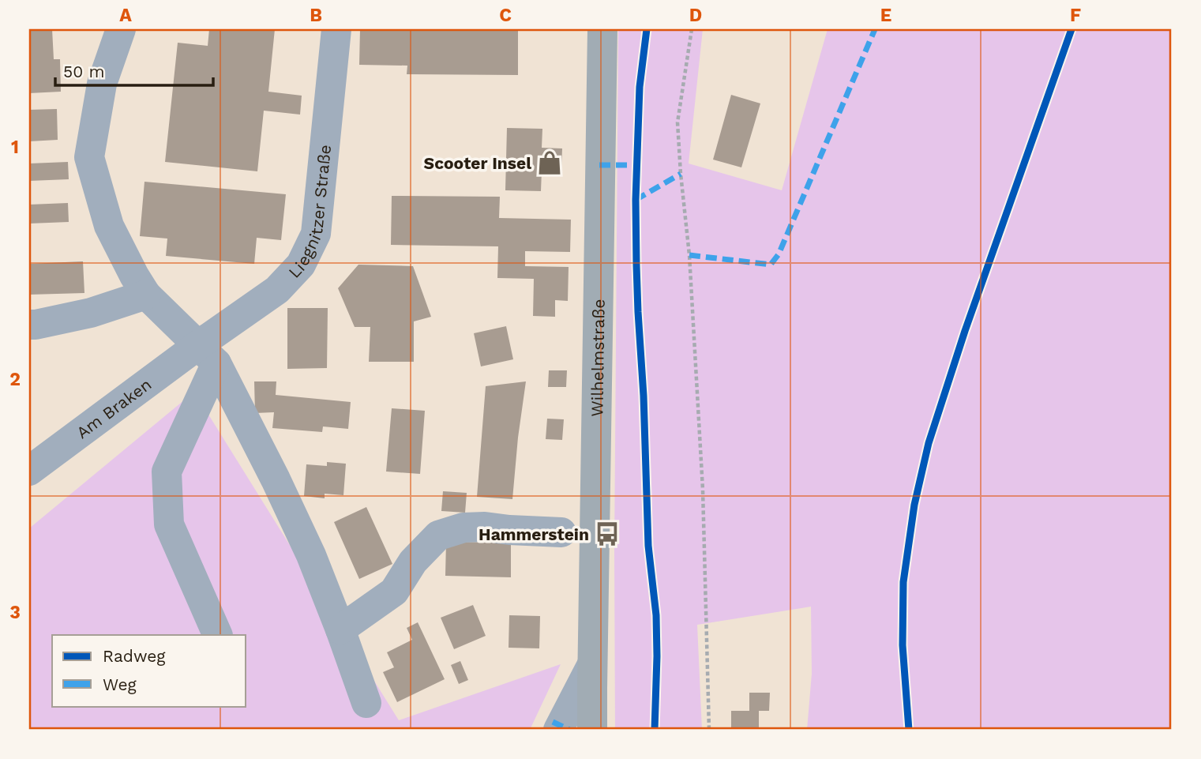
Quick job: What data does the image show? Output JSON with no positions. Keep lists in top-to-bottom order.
{
  "streets": {
    "main road": ["Wilhelmstraße"],
    "street": ["Liegnitzer Straße", "Am Braken"]
  },
  "crossings": [
    ["Liegnitzer Straße", "Am Braken"]
  ],
  "places": {
    "shop": ["Scooter Insel"],
    "bus stop": ["Hammerstein"]
  },
  "legend": ["Radweg", "Weg"],
  "scale_bar": "50 m",
  "grid": {
    "columns": [
      "A",
      "B",
      "C",
      "D",
      "E",
      "F"
    ],
    "rows": ["1", "2", "3"]
  }
}
